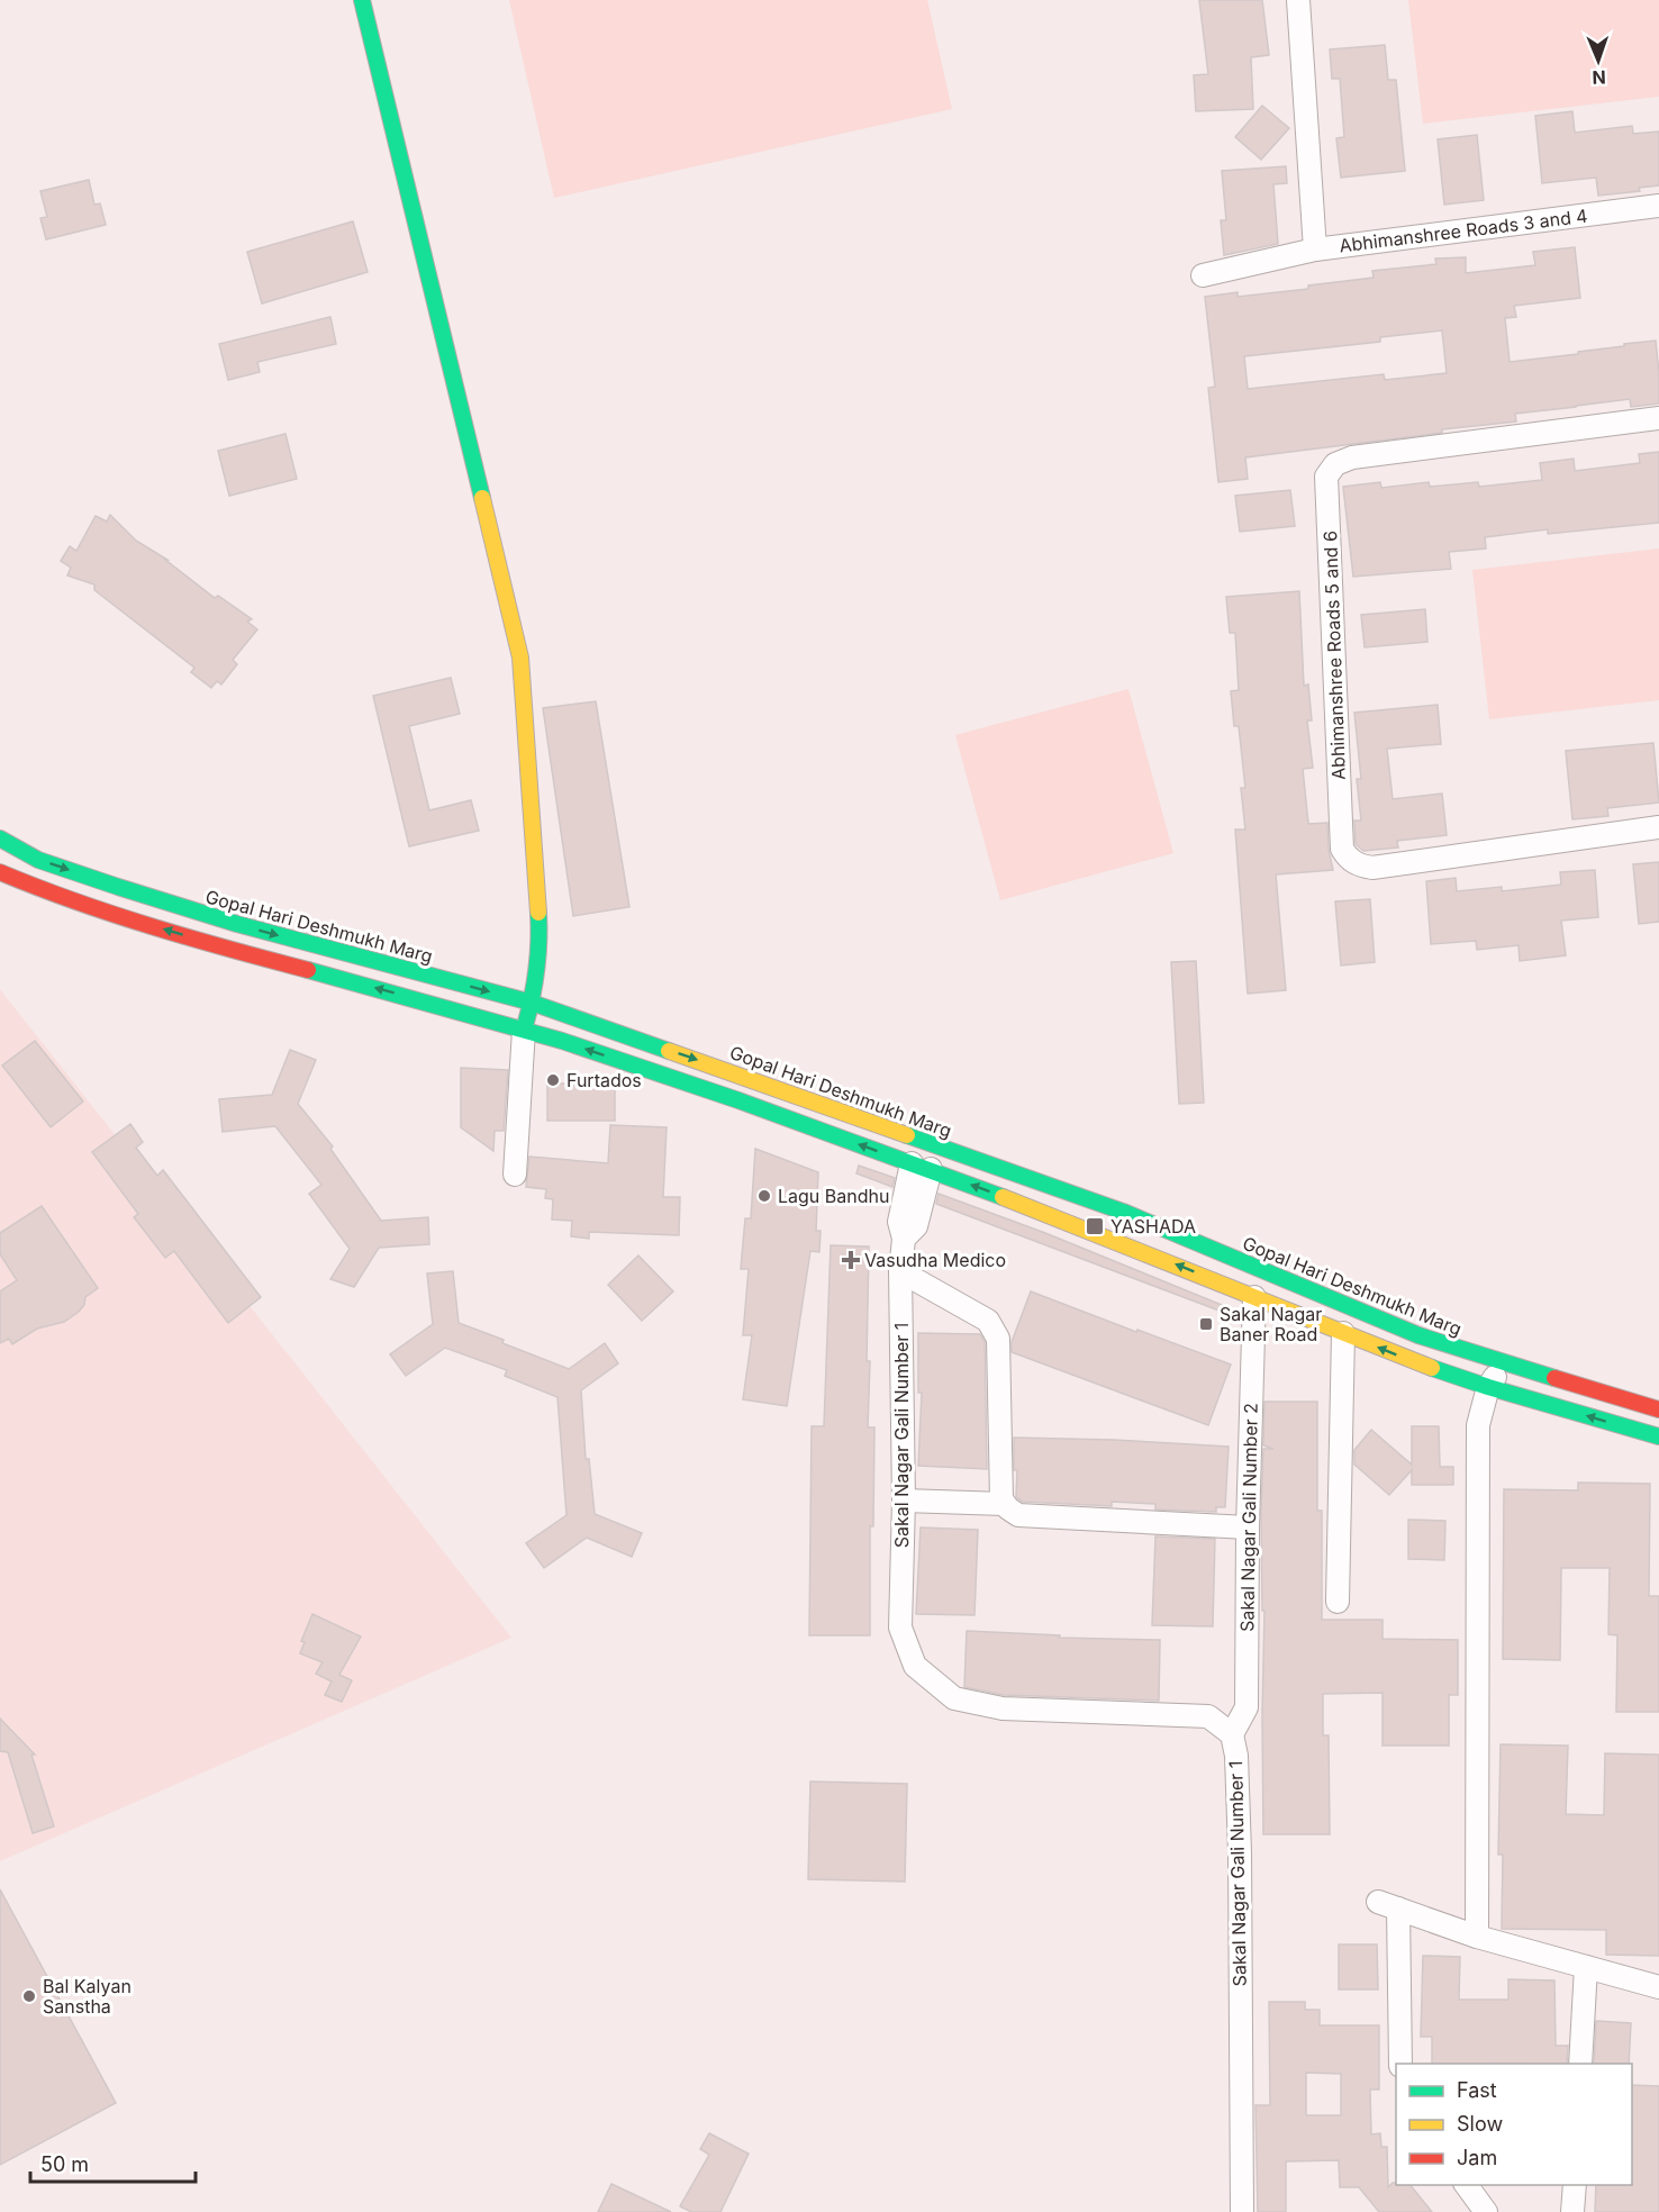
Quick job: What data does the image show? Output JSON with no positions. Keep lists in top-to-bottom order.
{
  "streets": {
    "main road": ["Gopal Hari Deshmukh Marg"],
    "street": [
      "Abhimanshree Roads 3 and 4",
      "Abhimanshree Roads 5 and 6",
      "Sakal Nagar Gali Number 1",
      "Sakal Nagar Gali Number 2"
    ]
  },
  "crossings": [
    ["Sakal Nagar Gali Number 1", "Sakal Nagar Gali Number 2"]
  ],
  "places": {
    "other": ["Furtados", "Lagu Bandhu", "Bal Kalyan Sanstha"],
    "transit": ["YASHADA", "Sakal Nagar Baner Road"],
    "health": ["Vasudha Medico"]
  },
  "legend": ["Fast", "Slow", "Jam"],
  "scale_bar": "50 m",
  "north": "bottom"
}
